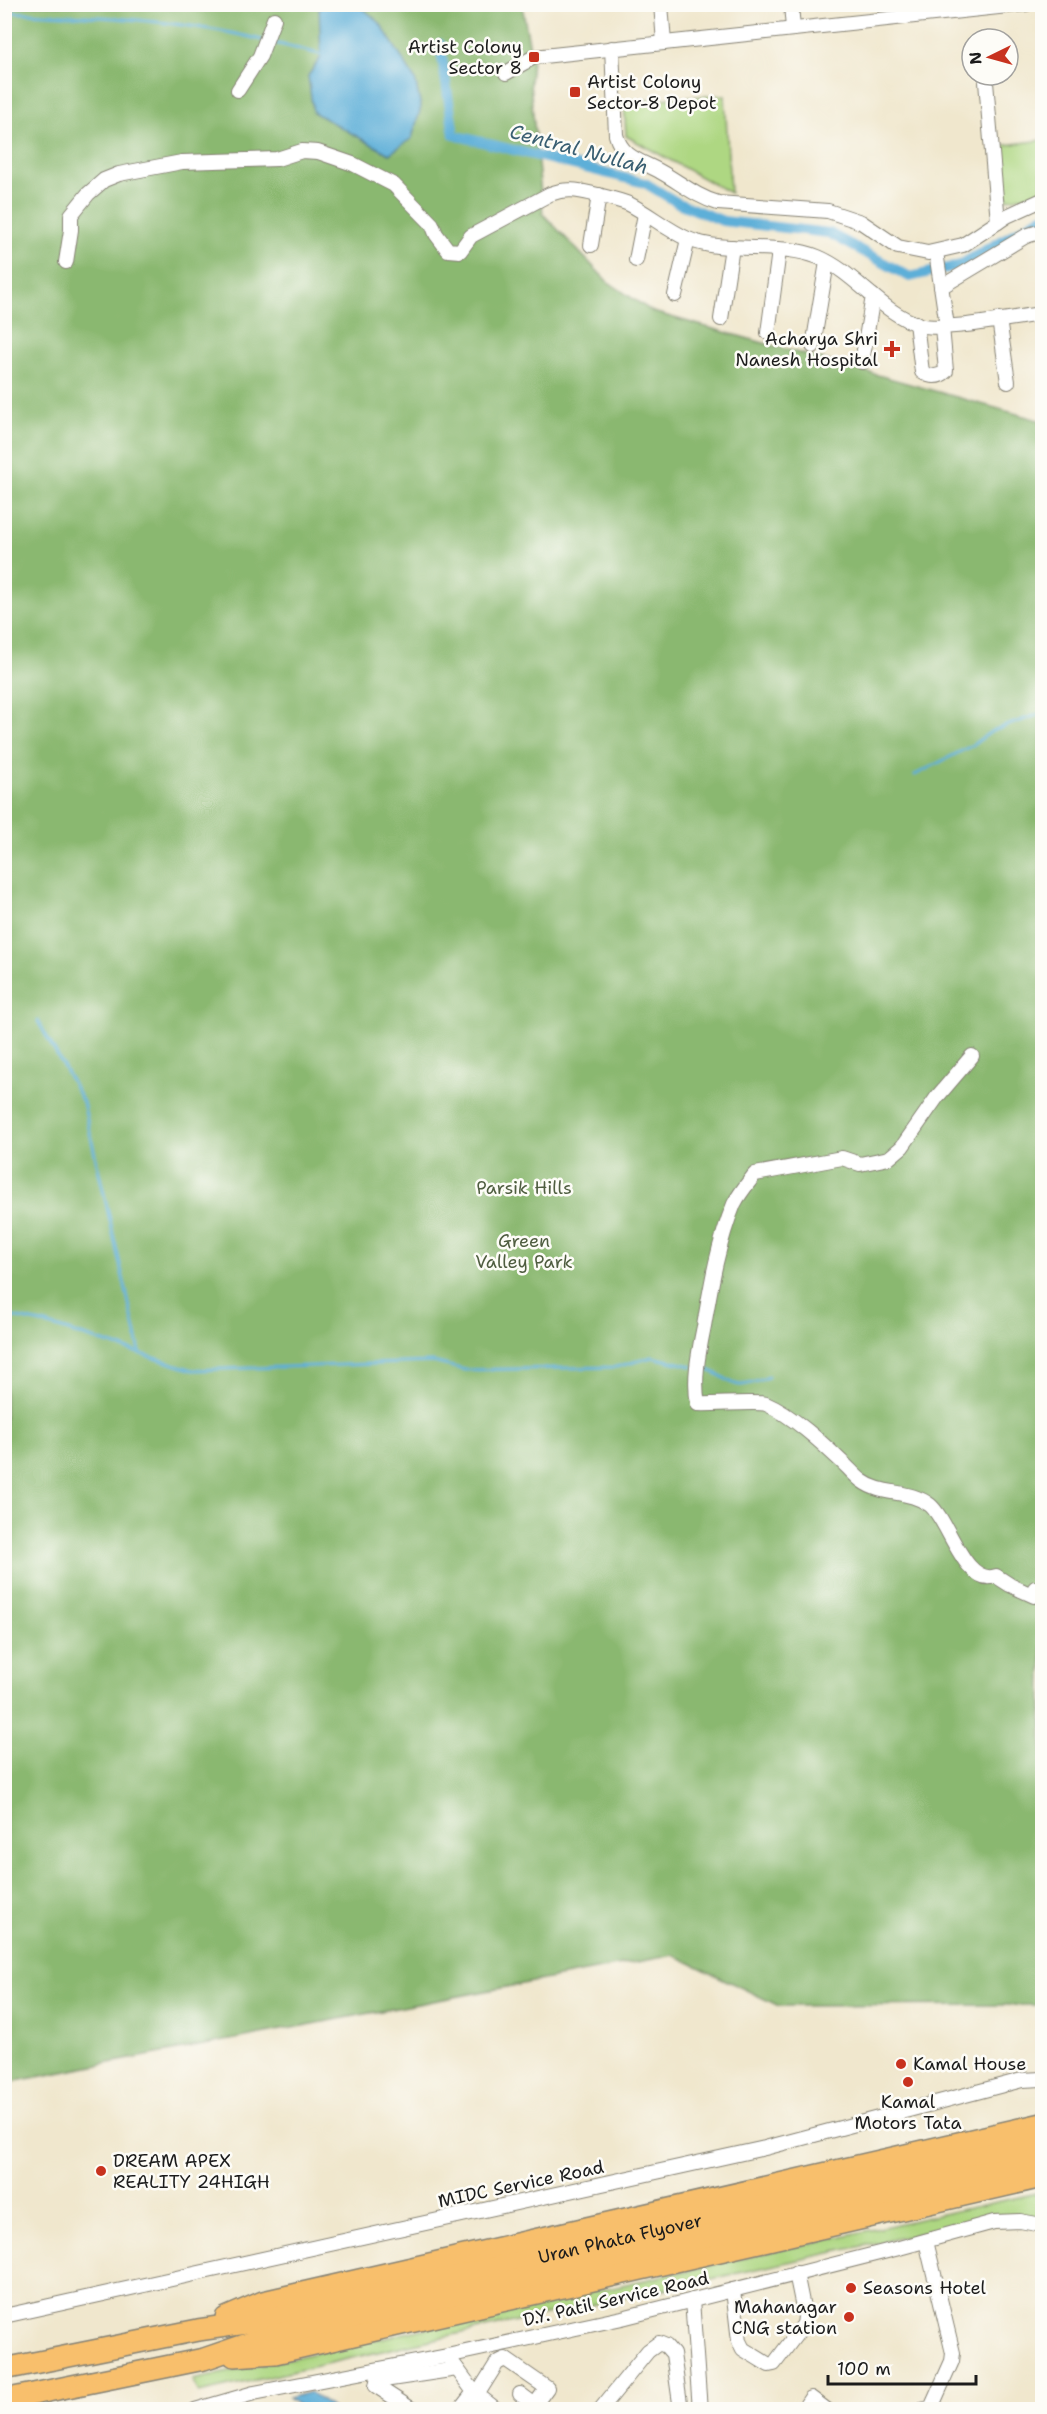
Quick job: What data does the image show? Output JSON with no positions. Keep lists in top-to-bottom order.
{
  "streets": {
    "highway": ["Uran Phata Flyover"],
    "street": ["MIDC Service Road", "D.Y. Patil Service Road"]
  },
  "water": ["Central Nullah"],
  "parks": ["Parsik Hills", "Green Valley Park"],
  "places": {
    "transit": ["Artist Colony Sector 8", "Artist Colony Sector-8 Depot"],
    "health": ["Acharya Shri Nanesh Hospital"],
    "other": [
      "Kamal House",
      "Kamal Motors Tata",
      "DREAM APEX REALITY 24HIGH",
      "Seasons Hotel",
      "Mahanagar CNG station"
    ]
  },
  "scale_bar": "100 m",
  "north": "left"
}
